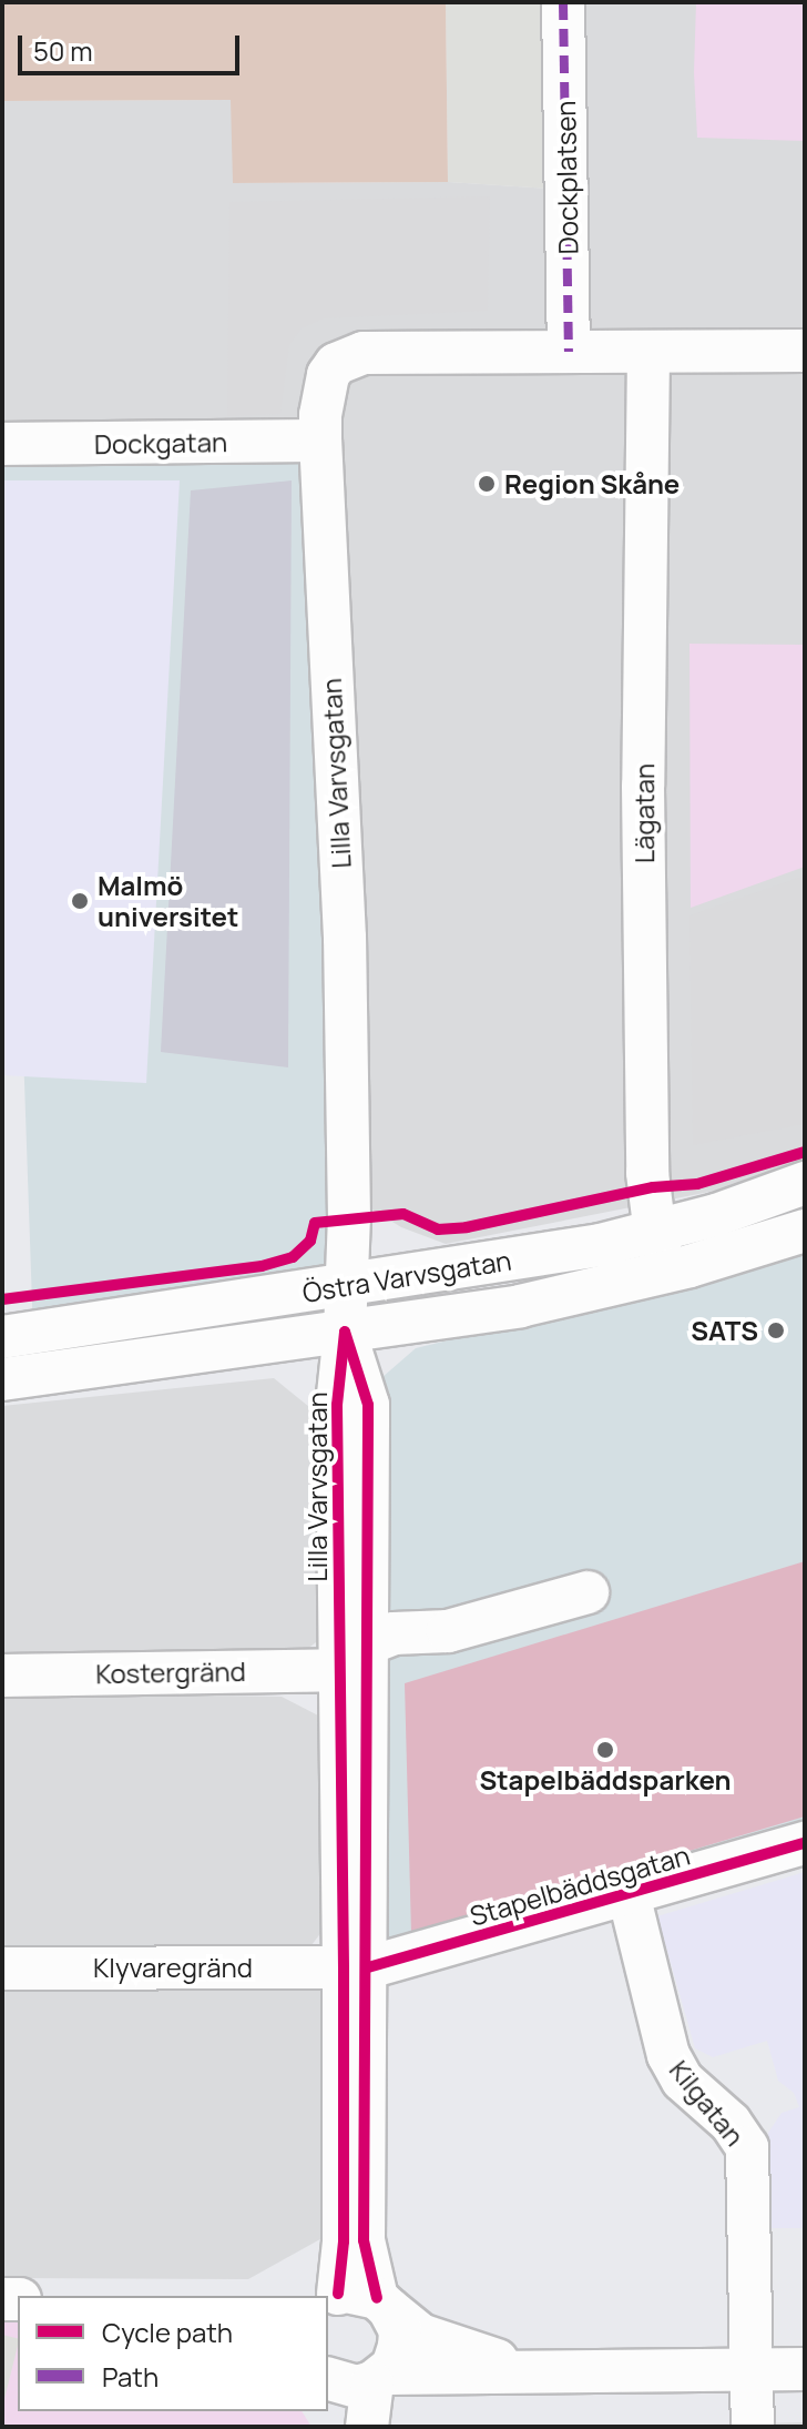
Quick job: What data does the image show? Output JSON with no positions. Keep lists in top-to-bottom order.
{
  "streets": {
    "street": [
      "Dockplatsen",
      "Dockgatan",
      "Lilla Varvsgatan",
      "Lägatan",
      "Östra Varvsgatan",
      "Kostergränd",
      "Stapelbäddsgatan",
      "Klyvaregränd",
      "Kilgatan"
    ]
  },
  "crossings": [
    ["Dockplatsen", "Lilla Varvsgatan"],
    ["Dockgatan", "Lilla Varvsgatan"],
    ["Lilla Varvsgatan", "Östra Varvsgatan"],
    ["Lilla Varvsgatan", "Kostergränd"],
    ["Lilla Varvsgatan", "Stapelbäddsgatan"],
    ["Lilla Varvsgatan", "Klyvaregränd"],
    ["Lägatan", "Östra Varvsgatan"],
    ["Stapelbäddsgatan", "Klyvaregränd"],
    ["Stapelbäddsgatan", "Kilgatan"]
  ],
  "places": [
    "Region Skåne",
    "Malmö universitet",
    "SATS",
    "Stapelbäddsparken"
  ],
  "legend": ["Cycle path", "Path"],
  "scale_bar": "50 m"
}
